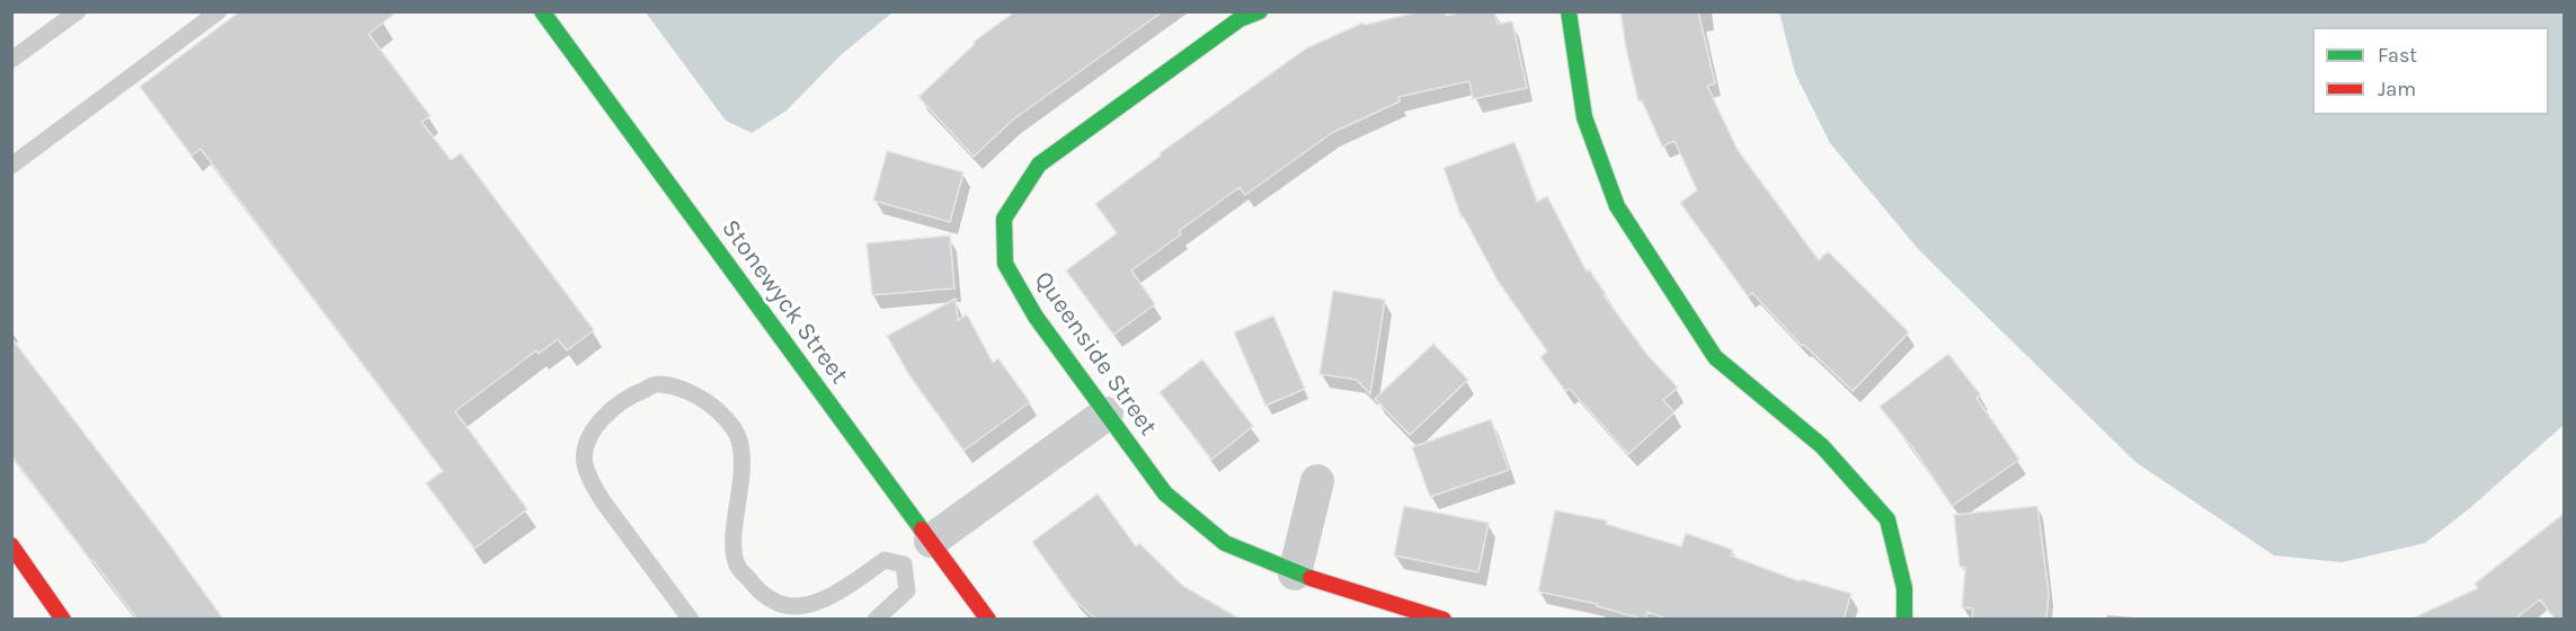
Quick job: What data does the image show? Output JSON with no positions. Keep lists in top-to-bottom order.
{
  "streets": {
    "street": ["Stonewyck Street", "Queenside Street"]
  },
  "legend": ["Fast", "Jam"]
}
